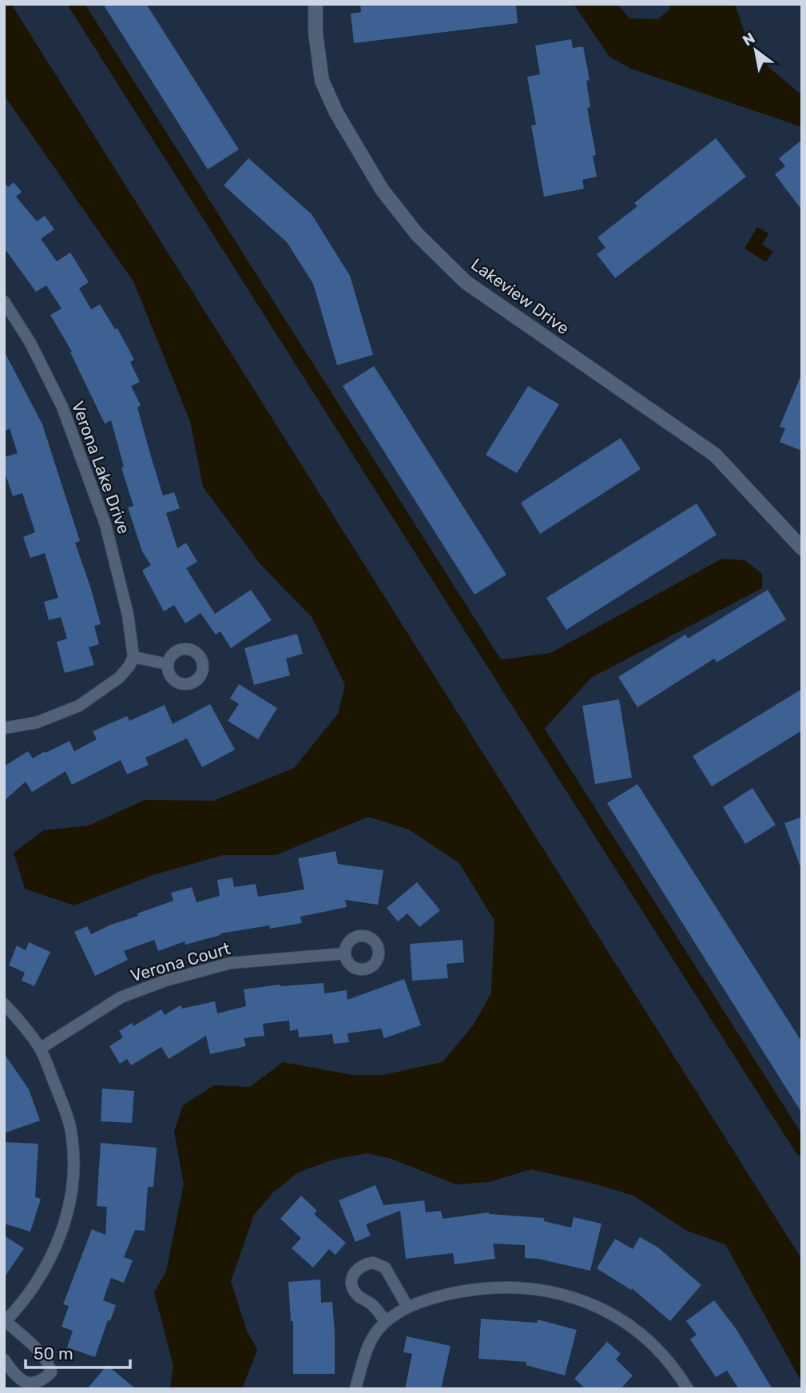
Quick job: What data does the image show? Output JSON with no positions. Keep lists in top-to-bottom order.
{
  "streets": {
    "street": ["Lakeview Drive", "Verona Lake Drive", "Verona Court"]
  },
  "scale_bar": "50 m",
  "north": "top left"
}
